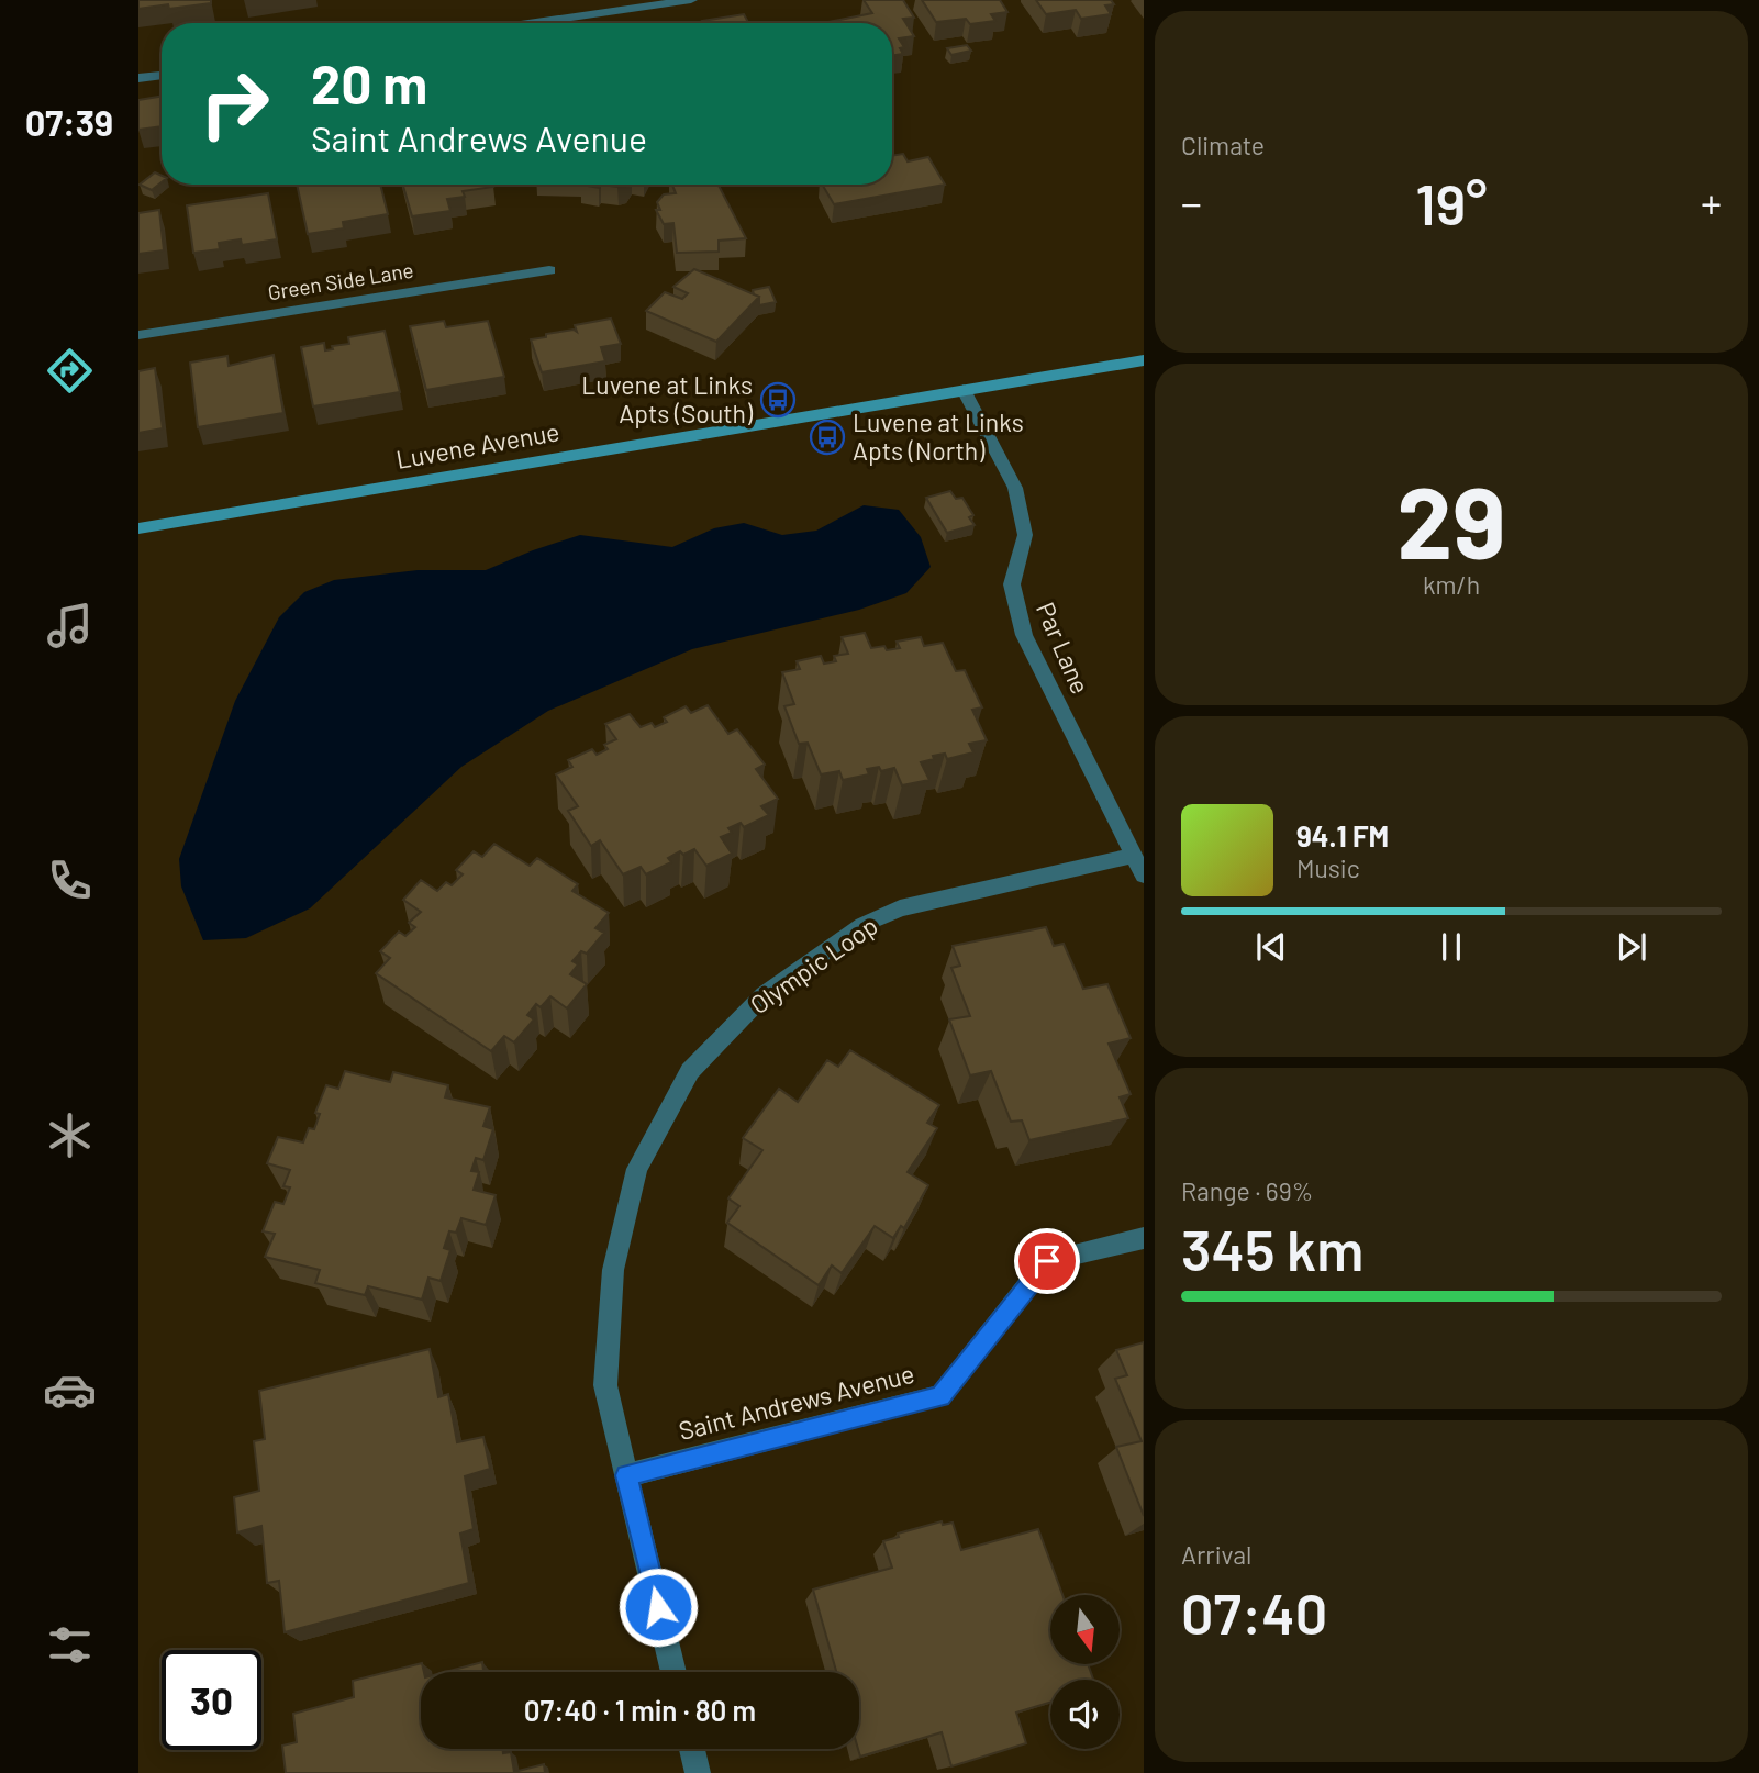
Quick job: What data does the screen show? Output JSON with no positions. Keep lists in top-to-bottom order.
{
  "streets": {
    "street": [
      "Green Side Lane",
      "Luvene Avenue",
      "Par Lane",
      "Olympic Loop",
      "Saint Andrews Avenue"
    ]
  },
  "crossings": [
    ["Luvene Avenue", "Par Lane"],
    ["Par Lane", "Olympic Loop"],
    ["Olympic Loop", "Saint Andrews Avenue"]
  ],
  "places": {
    "bus stop": ["Luvene at Links Apts (South)", "Luvene at Links Apts (North)"]
  },
  "north": "bottom",
  "page": {
    "tabs": "07:39",
    "tile": [
      "Climate",
      ["29", "km/h"],
      ["Range · 69%", "345 km"],
      ["Arrival", "07:40"]
    ],
    "turn": ["20 m", "Saint Andrews Avenue"],
    "heat": ["−", "19°", "+"],
    "song": ["94.1 FM", "Music"],
    "limit": "30",
    "trip": "07:40 · 1 min · 80 m"
  }
}
